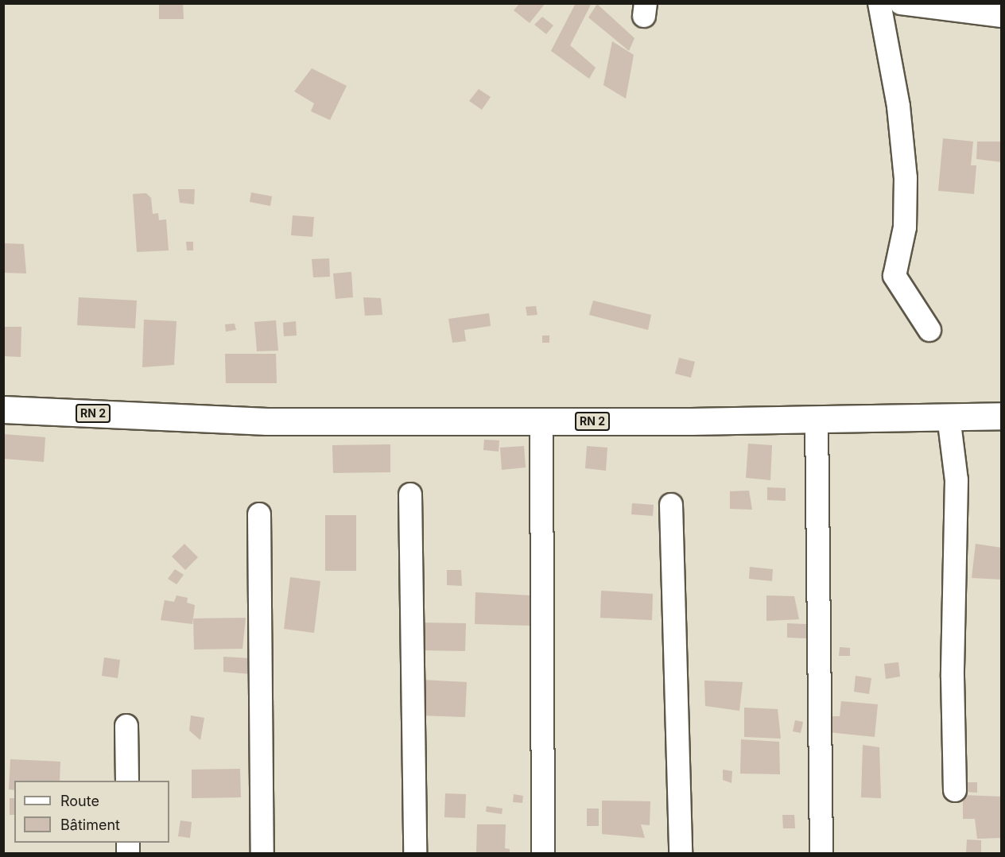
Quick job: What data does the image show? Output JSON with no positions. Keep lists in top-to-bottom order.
{
  "streets": {
    "highway": ["RN 2"]
  },
  "legend": ["Route", "Bâtiment"]
}
